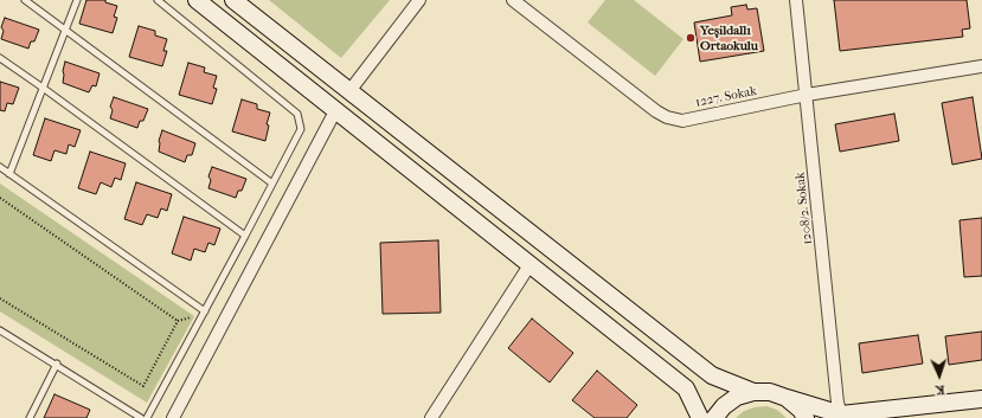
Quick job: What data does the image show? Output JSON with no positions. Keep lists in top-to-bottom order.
{
  "streets": {
    "street": ["1227. Sokak", "1208/2. Sokak"]
  },
  "crossings": [
    ["1227. Sokak", "1208/2. Sokak"]
  ],
  "places": ["Yeşildallı Ortaokulu"],
  "north": "bottom"
}
